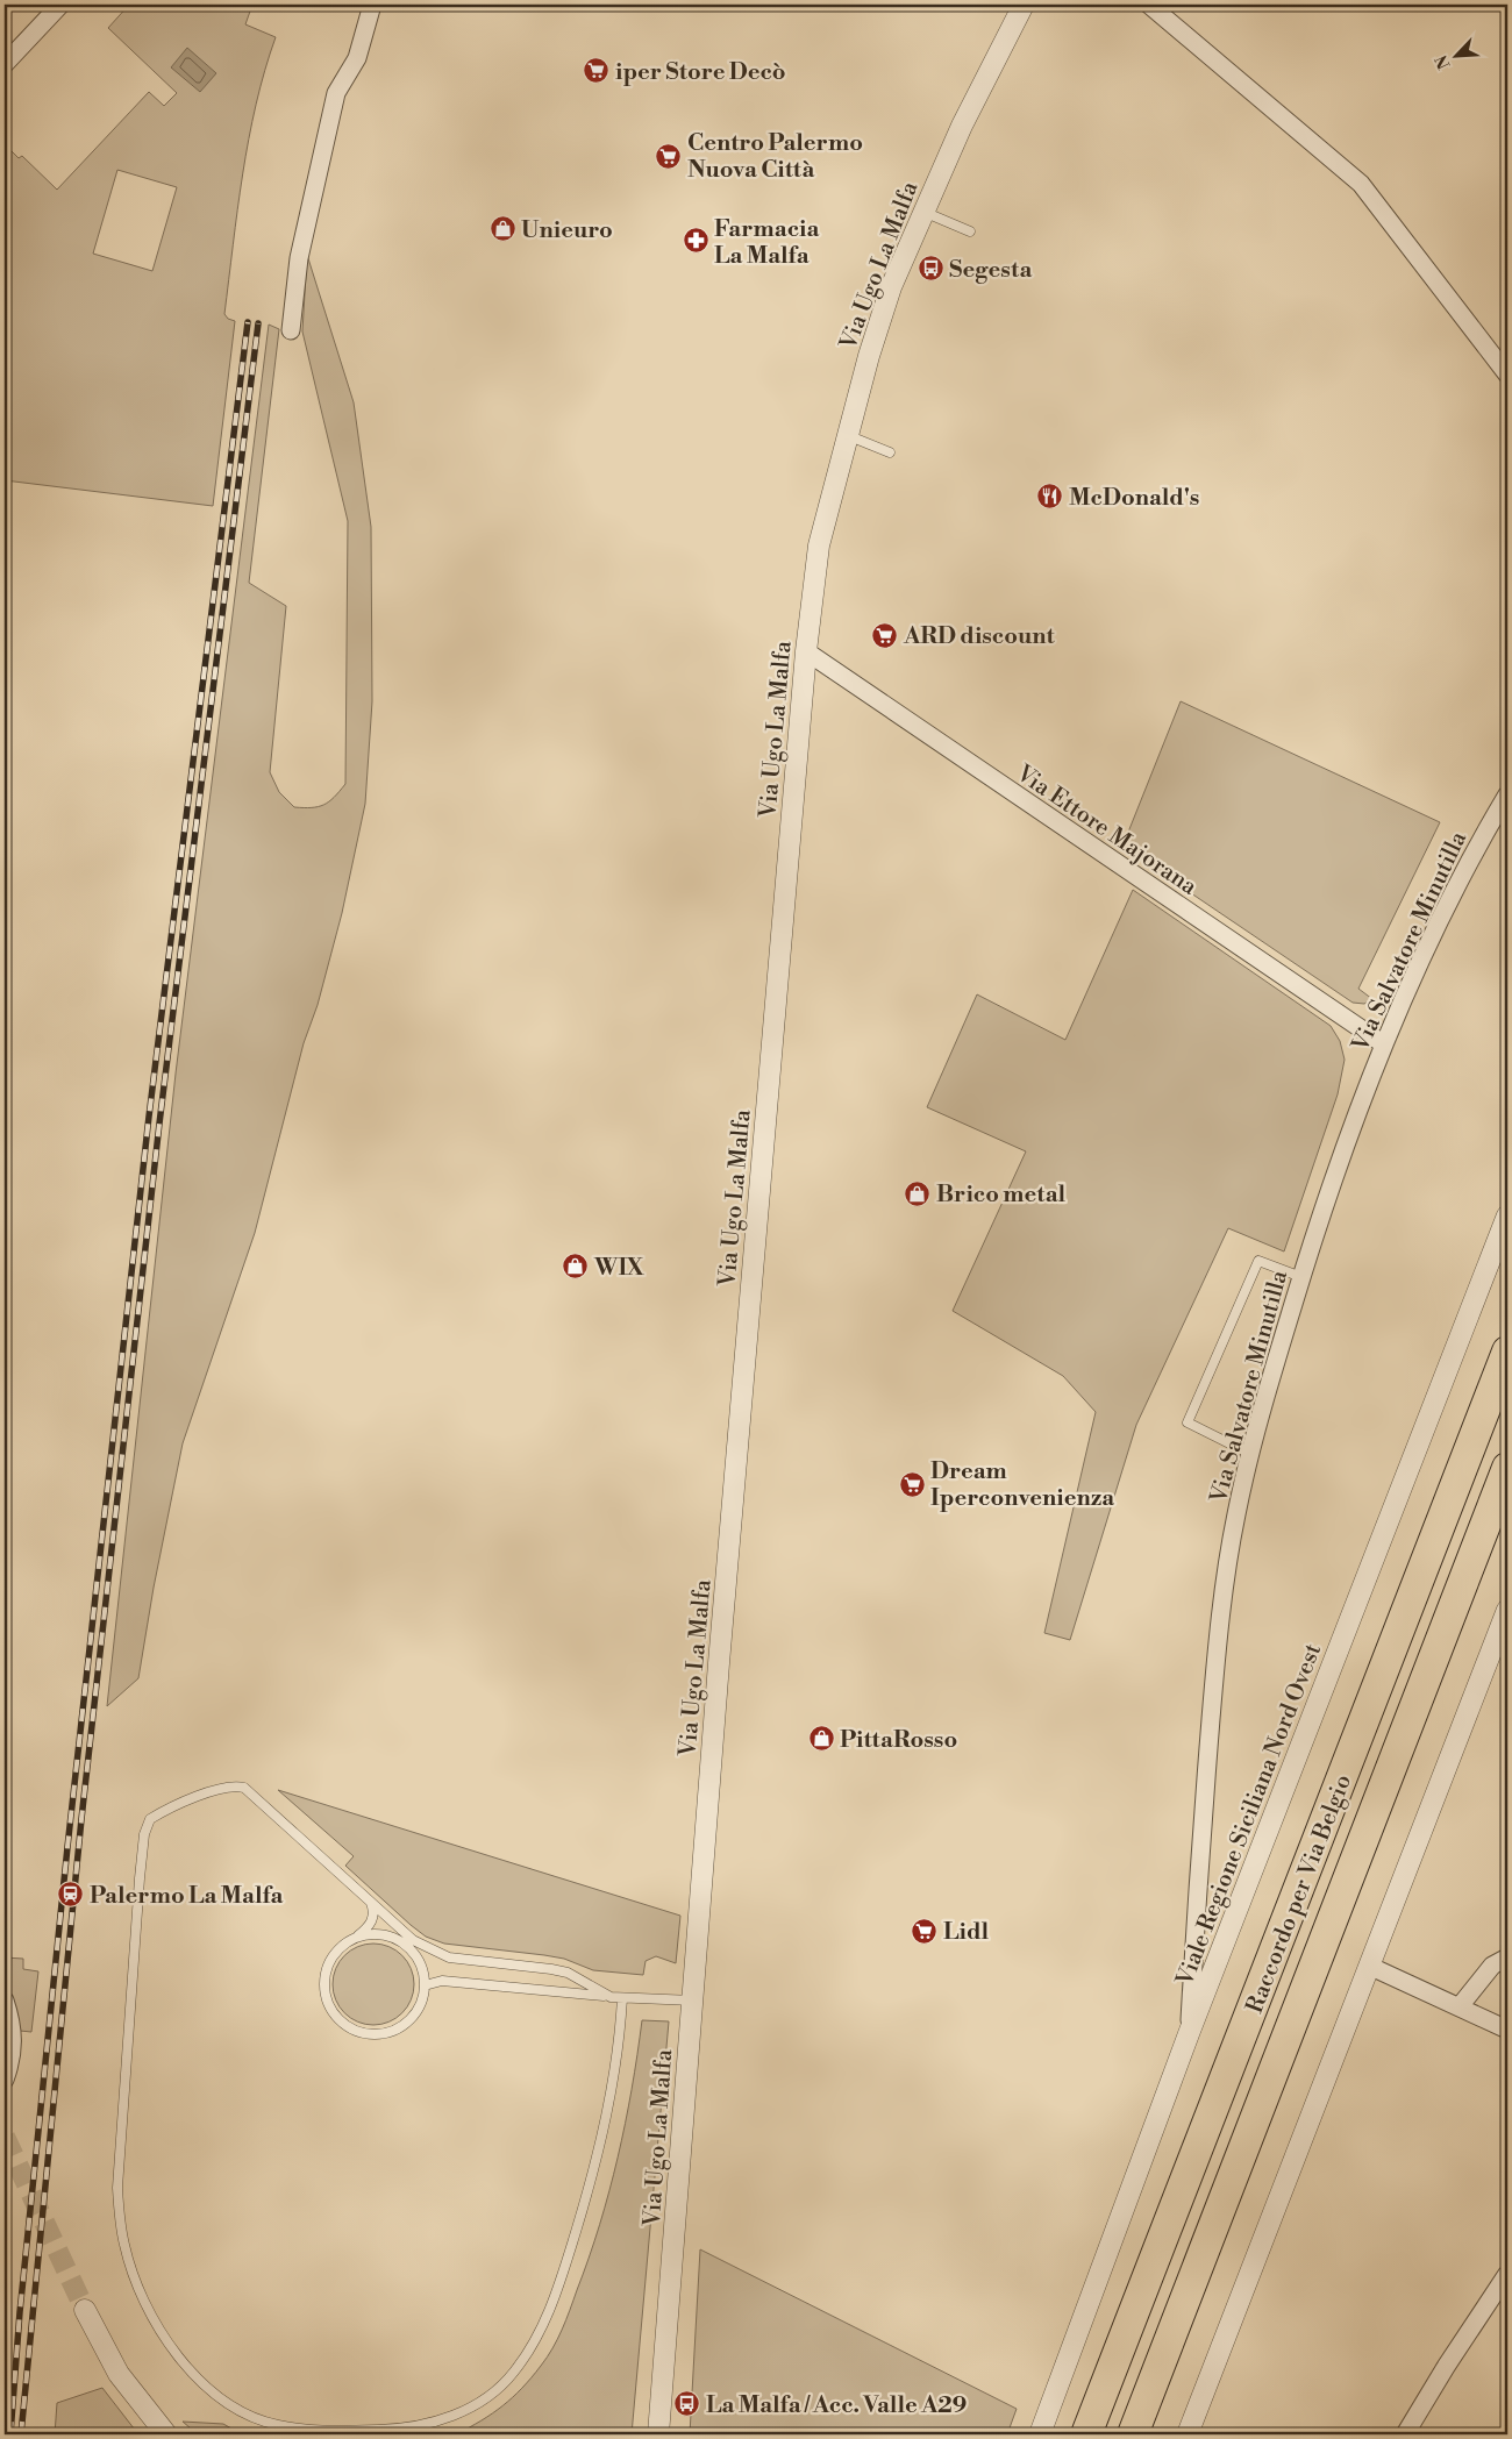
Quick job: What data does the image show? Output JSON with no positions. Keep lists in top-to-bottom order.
{
  "streets": {
    "highway": ["Raccordo per Via Belgio"],
    "street": [
      "Via Ugo La Malfa",
      "Via Ettore Majorana",
      "Via Salvatore Minutilla",
      "Viale Regione Siciliana Nord Ovest"
    ]
  },
  "crossings": [
    ["Via Ugo La Malfa", "Via Ettore Majorana"],
    ["Via Ettore Majorana", "Via Salvatore Minutilla"],
    ["Via Salvatore Minutilla", "Viale Regione Siciliana Nord Ovest"]
  ],
  "places": {
    "supermarket": [
      "iper Store Decò",
      "Centro Palermo Nuova Città",
      "ARD discount",
      "Dream Iperconvenienza",
      "Lidl"
    ],
    "shop": [
      "Unieuro",
      "Brico metal",
      "WIX",
      "PittaRosso"
    ],
    "pharmacy": ["Farmacia La Malfa"],
    "bus stop": ["Segesta", "La Malfa / Acc. Valle A29"],
    "restaurant": ["McDonald's"],
    "station": ["Palermo La Malfa"]
  },
  "north": "bottom left"
}
